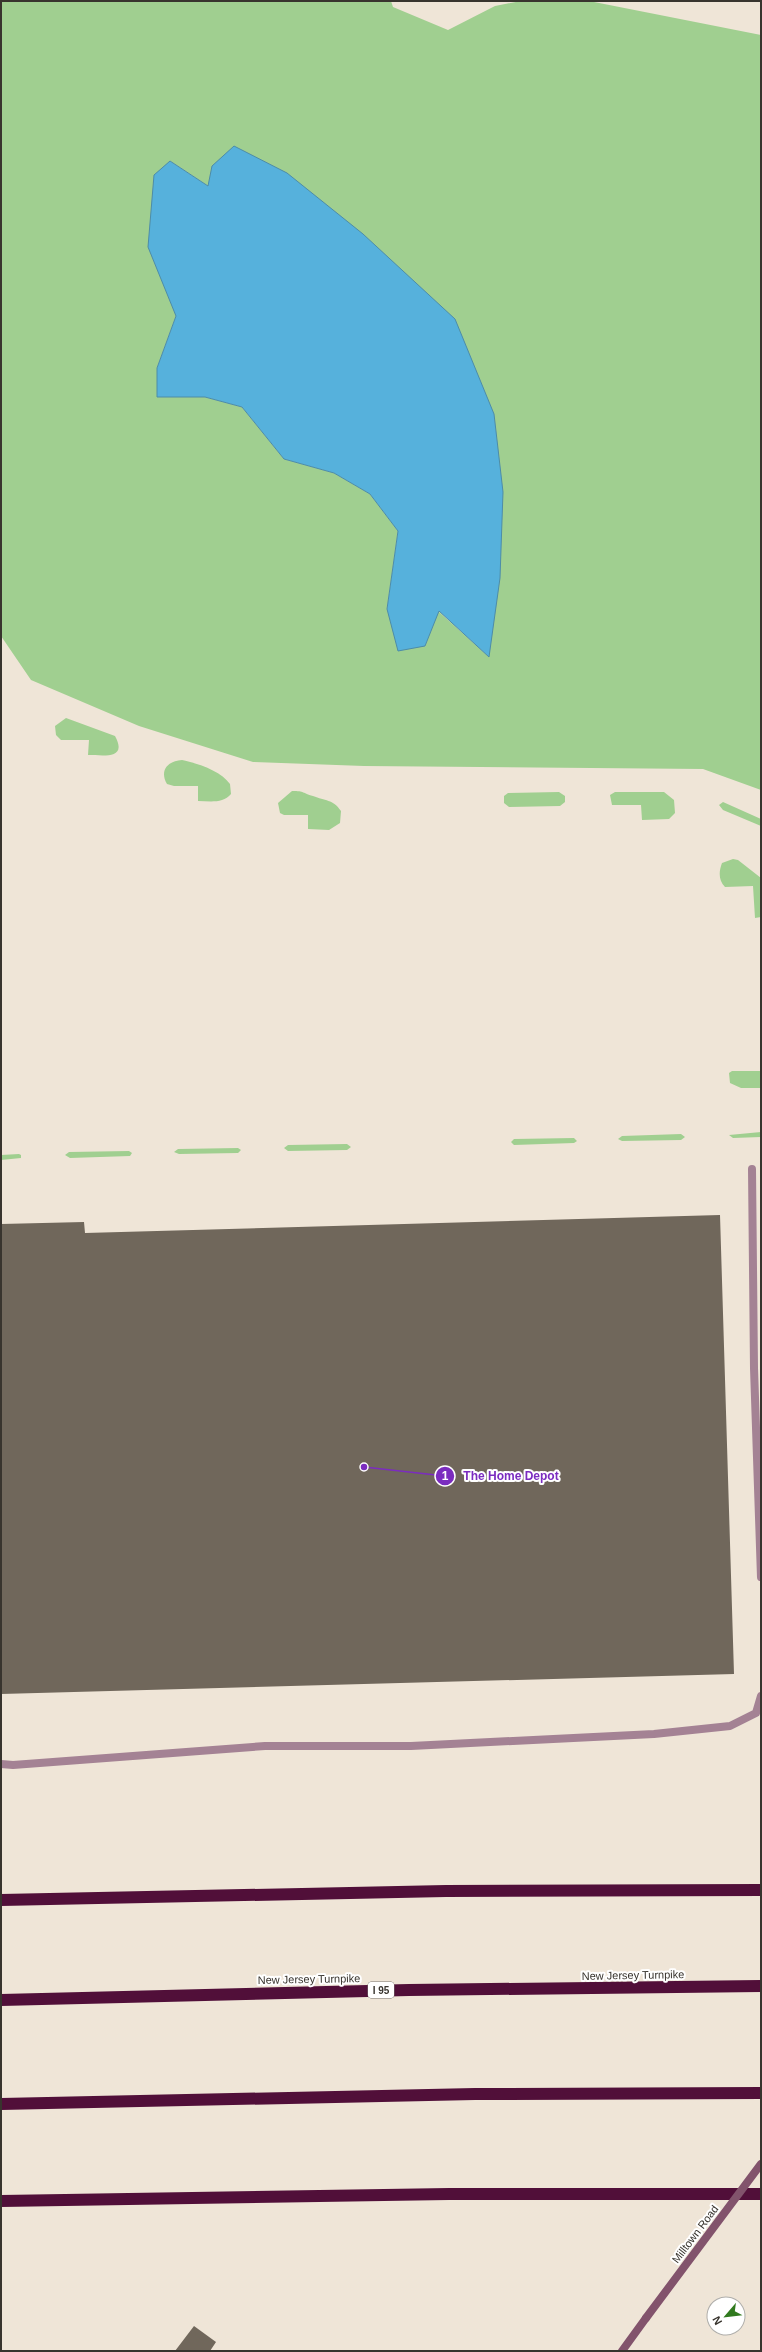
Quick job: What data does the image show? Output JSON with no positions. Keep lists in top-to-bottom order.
{
  "streets": {
    "highway": ["New Jersey Turnpike", "I 95"],
    "street": ["Milltown Road"]
  },
  "places": ["The Home Depot"],
  "north": "bottom left"
}
